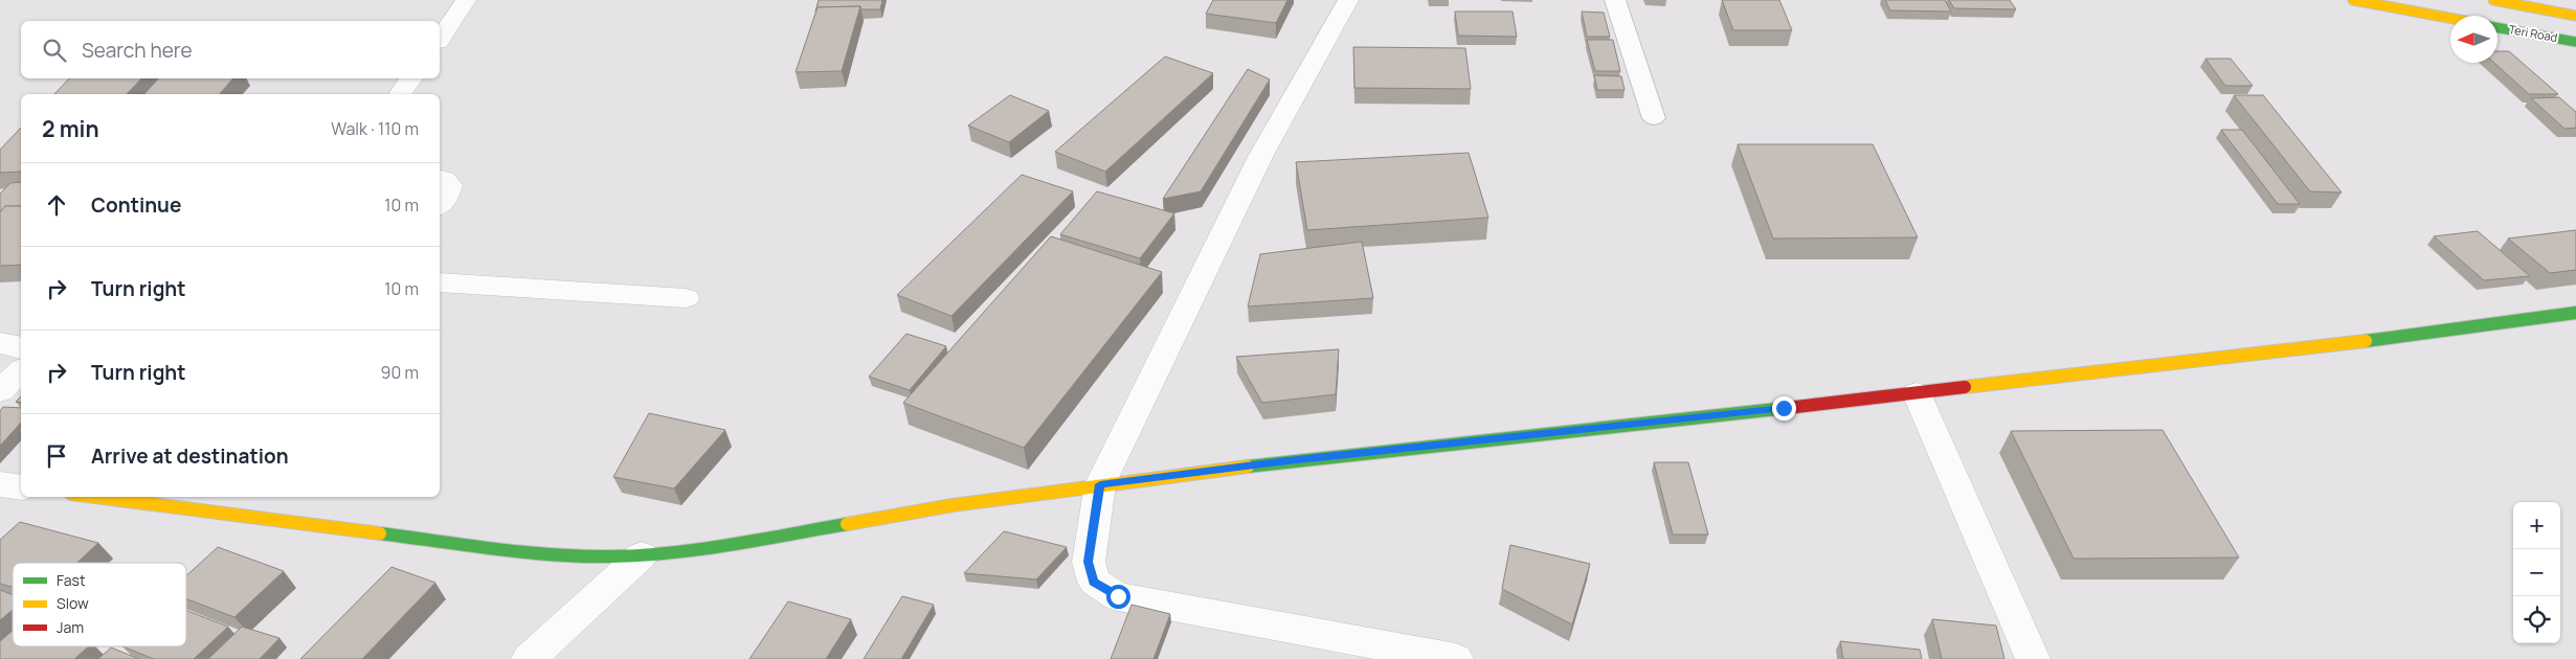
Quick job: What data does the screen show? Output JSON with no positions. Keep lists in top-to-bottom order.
{
  "streets": {
    "street": ["Teri Road"]
  },
  "legend": ["Fast", "Slow", "Jam"],
  "north": "left",
  "page": {
    "search": "Search here",
    "heading": ["2 min", "Walk · 110 m"],
    "list": [
      ["Continue", "10 m"],
      ["Turn right", "10 m"],
      ["Turn right", "90 m"],
      "Arrive at destination"
    ],
    "map_buttons": ["+", "−"]
  }
}
